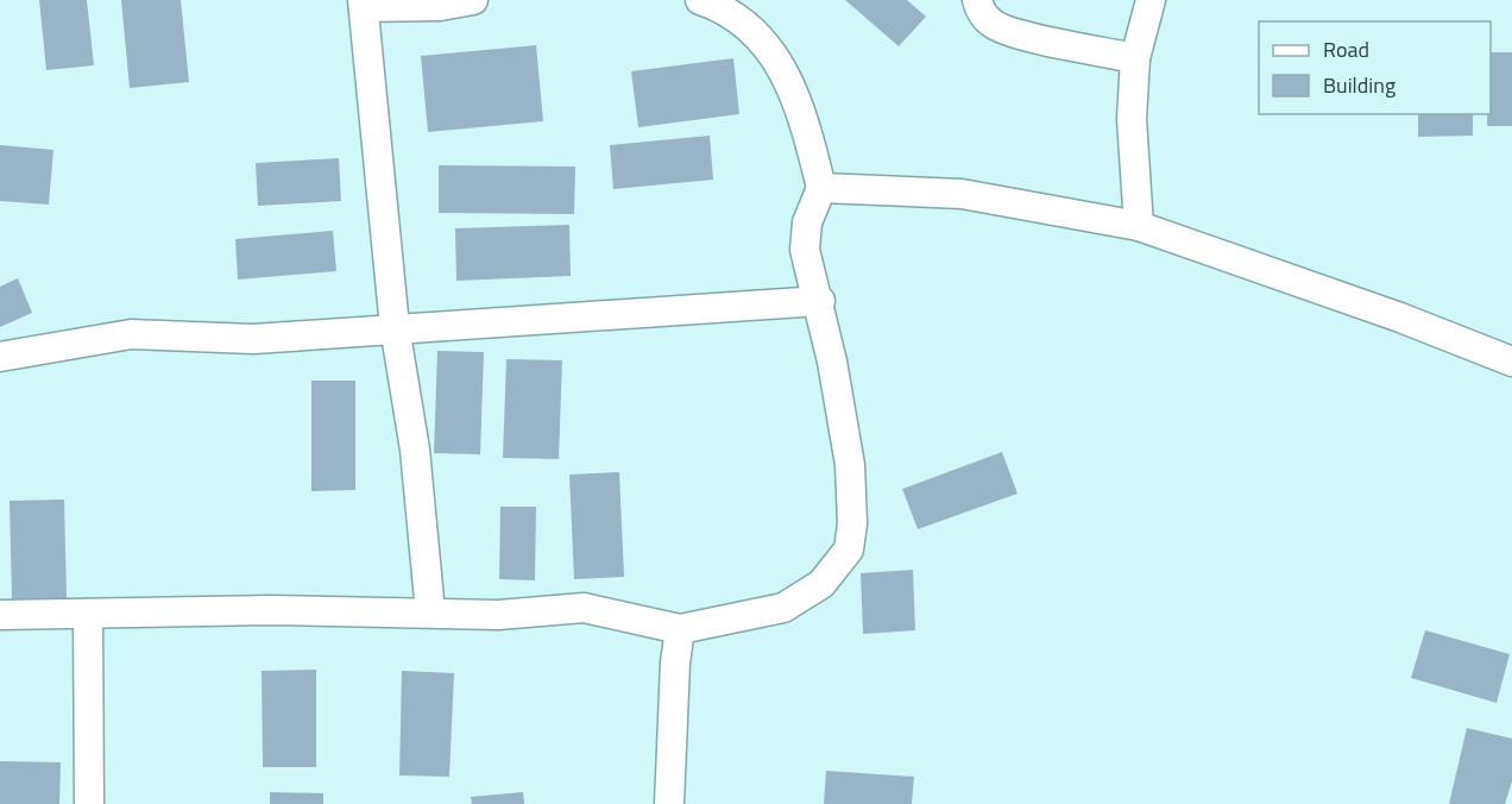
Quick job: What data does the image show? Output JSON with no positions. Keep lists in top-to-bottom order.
{
  "legend": ["Road", "Building"]
}
